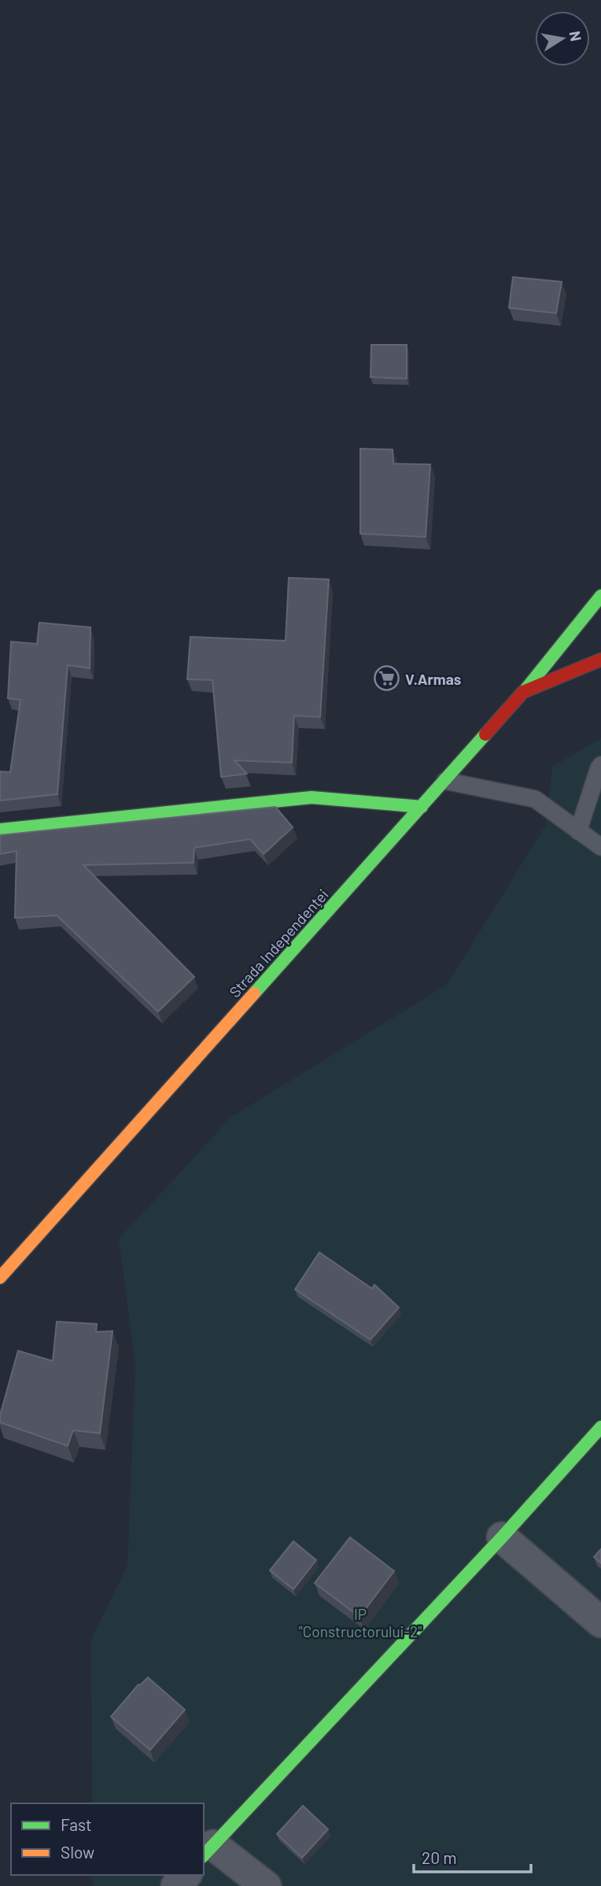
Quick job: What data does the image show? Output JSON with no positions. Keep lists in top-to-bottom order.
{
  "streets": {
    "street": ["Strada Independenței"]
  },
  "parks": ["IP \"Constructorului-2\""],
  "places": {
    "supermarket": ["V.Armas"]
  },
  "legend": ["Fast", "Slow"],
  "scale_bar": "20 m",
  "north": "right"
}
